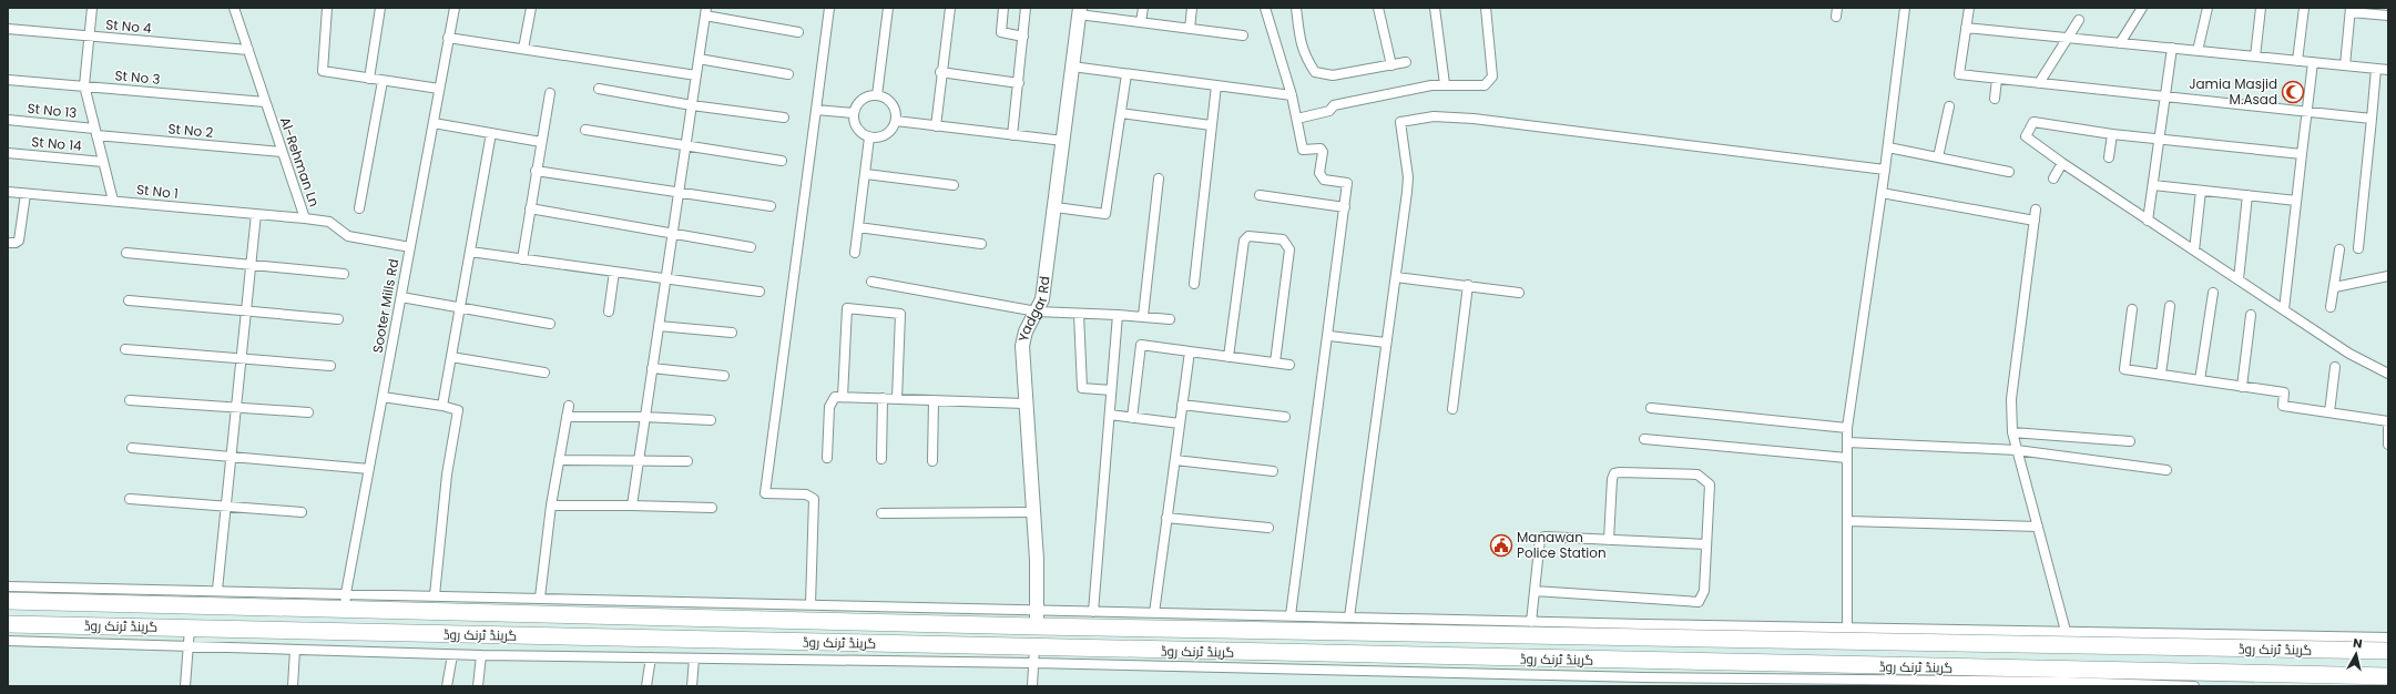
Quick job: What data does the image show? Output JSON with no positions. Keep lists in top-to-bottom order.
{
  "streets": {
    "highway": ["گرینڈ ٹرنک روڈ"],
    "street": [
      "St No 4",
      "St No 3",
      "St No 13",
      "St No 2",
      "St No 14",
      "Al-Rehman Ln",
      "St No 1",
      "Sooter Mills Rd",
      "Yadgar Rd"
    ]
  },
  "crossings": [
    ["St No 4", "Al-Rehman Ln"],
    ["St No 3", "Al-Rehman Ln"],
    ["St No 13", "St No 2"],
    ["St No 2", "Al-Rehman Ln"],
    ["Al-Rehman Ln", "St No 1"],
    ["Al-Rehman Ln", "Sooter Mills Rd"],
    ["Sooter Mills Rd", "گرینڈ ٹرنک روڈ"],
    ["Yadgar Rd", "گرینڈ ٹرنک روڈ"]
  ],
  "places": {
    "mosque": ["Jamia Masjid M.Asad"],
    "public building": ["Manawan Police Station"]
  },
  "north": "top"
}
